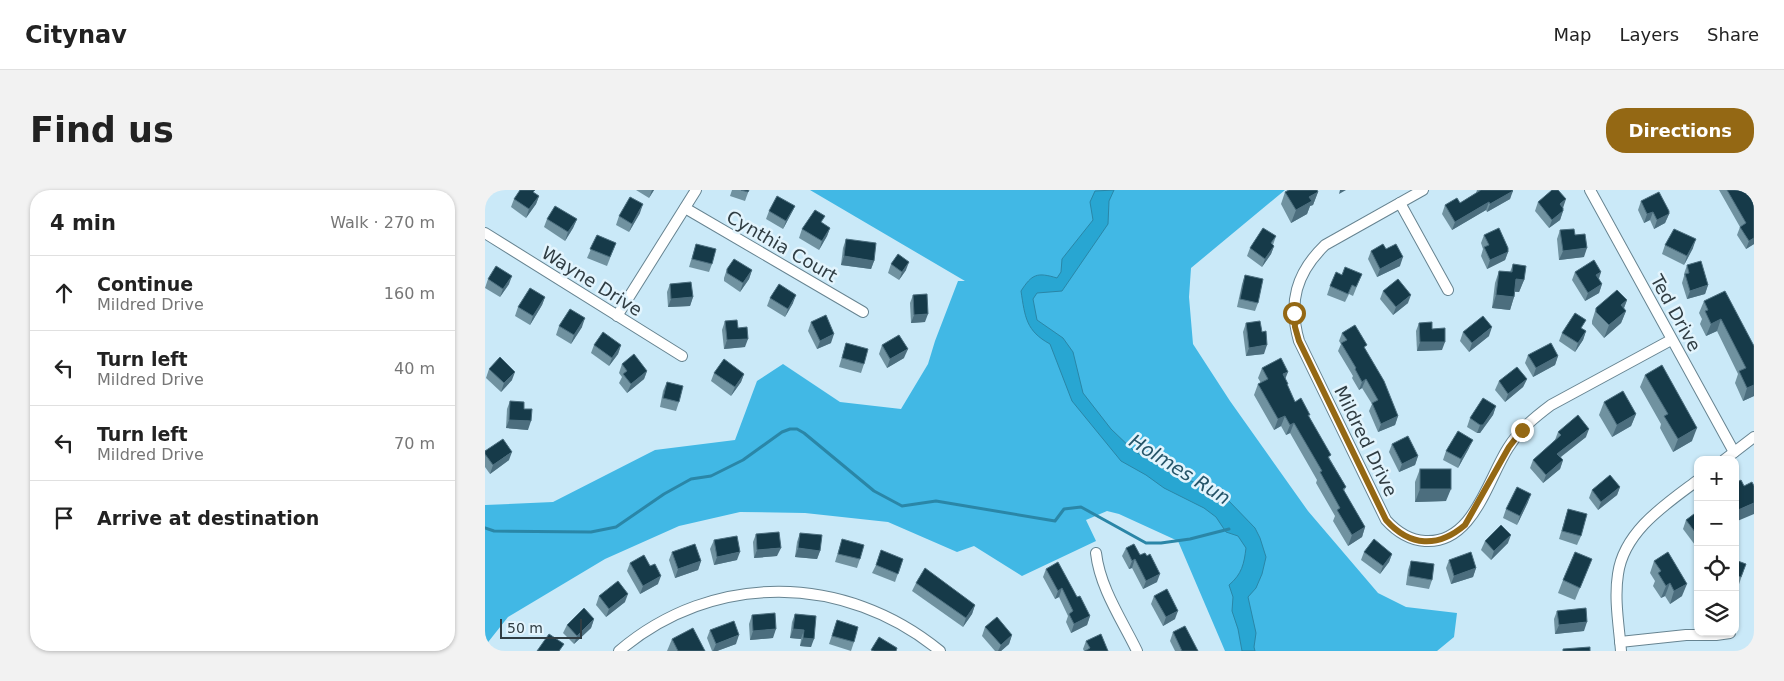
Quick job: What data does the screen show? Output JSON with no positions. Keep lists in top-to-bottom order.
{
  "streets": {
    "street": [
      "Cynthia Court",
      "Wayne Drive",
      "Ted Drive",
      "Mildred Drive"
    ]
  },
  "crossings": [
    ["Ted Drive", "Mildred Drive"]
  ],
  "water": ["Holmes Run"],
  "scale_bar": "50 m",
  "page": {
    "header": "Citynav",
    "nav": ["Map", "Layers", "Share"],
    "buttons": "Directions",
    "title": "Find us",
    "heading": ["4 min", "Walk · 270 m"],
    "list": [
      ["Continue", "Mildred Drive", "160 m"],
      ["Turn left", "Mildred Drive", "40 m"],
      ["Turn left", "Mildred Drive", "70 m"],
      "Arrive at destination"
    ],
    "map_buttons": ["+", "−"],
    "scale": "50 m"
  }
}
